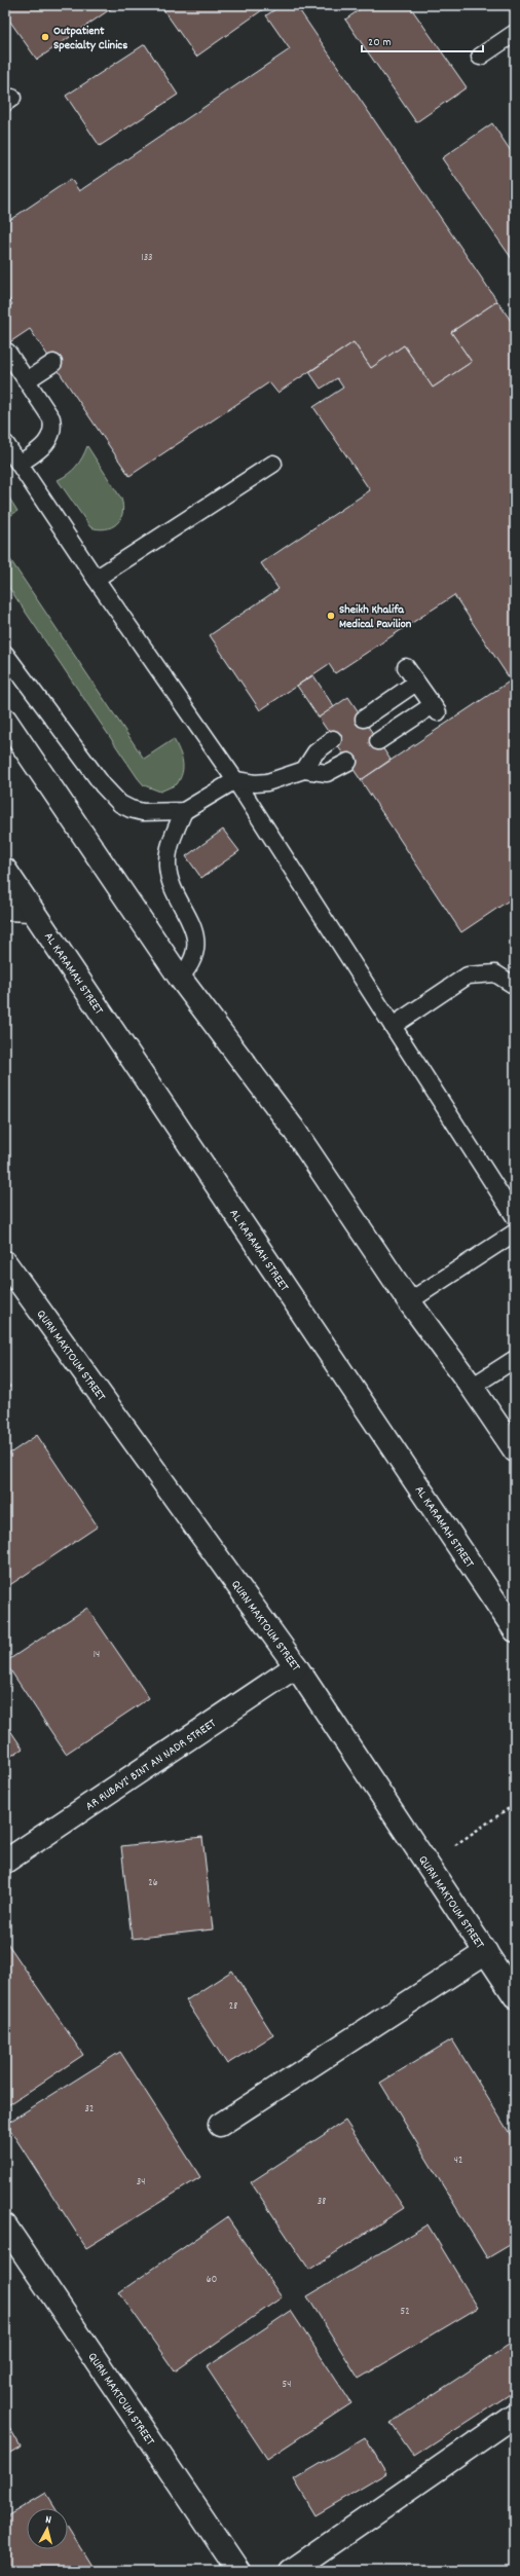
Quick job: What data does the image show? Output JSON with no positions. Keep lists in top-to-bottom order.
{
  "streets": {
    "street": ["AL KARAMAH STREET", "QURN MAKTOUM STREET", "AR RUBAYI' BINT AN NADR STREET"]
  },
  "crossings": [
    ["QURN MAKTOUM STREET", "AR RUBAYI' BINT AN NADR STREET"]
  ],
  "places": ["Outpatient Specialty Clinics", "Sheikh Khalifa Medical Pavilion"],
  "house_numbers": [
    "133",
    "14",
    "26",
    "28",
    "32",
    "42",
    "34",
    "38",
    "60",
    "52",
    "54"
  ],
  "scale_bar": "20 m",
  "north": "top"
}
